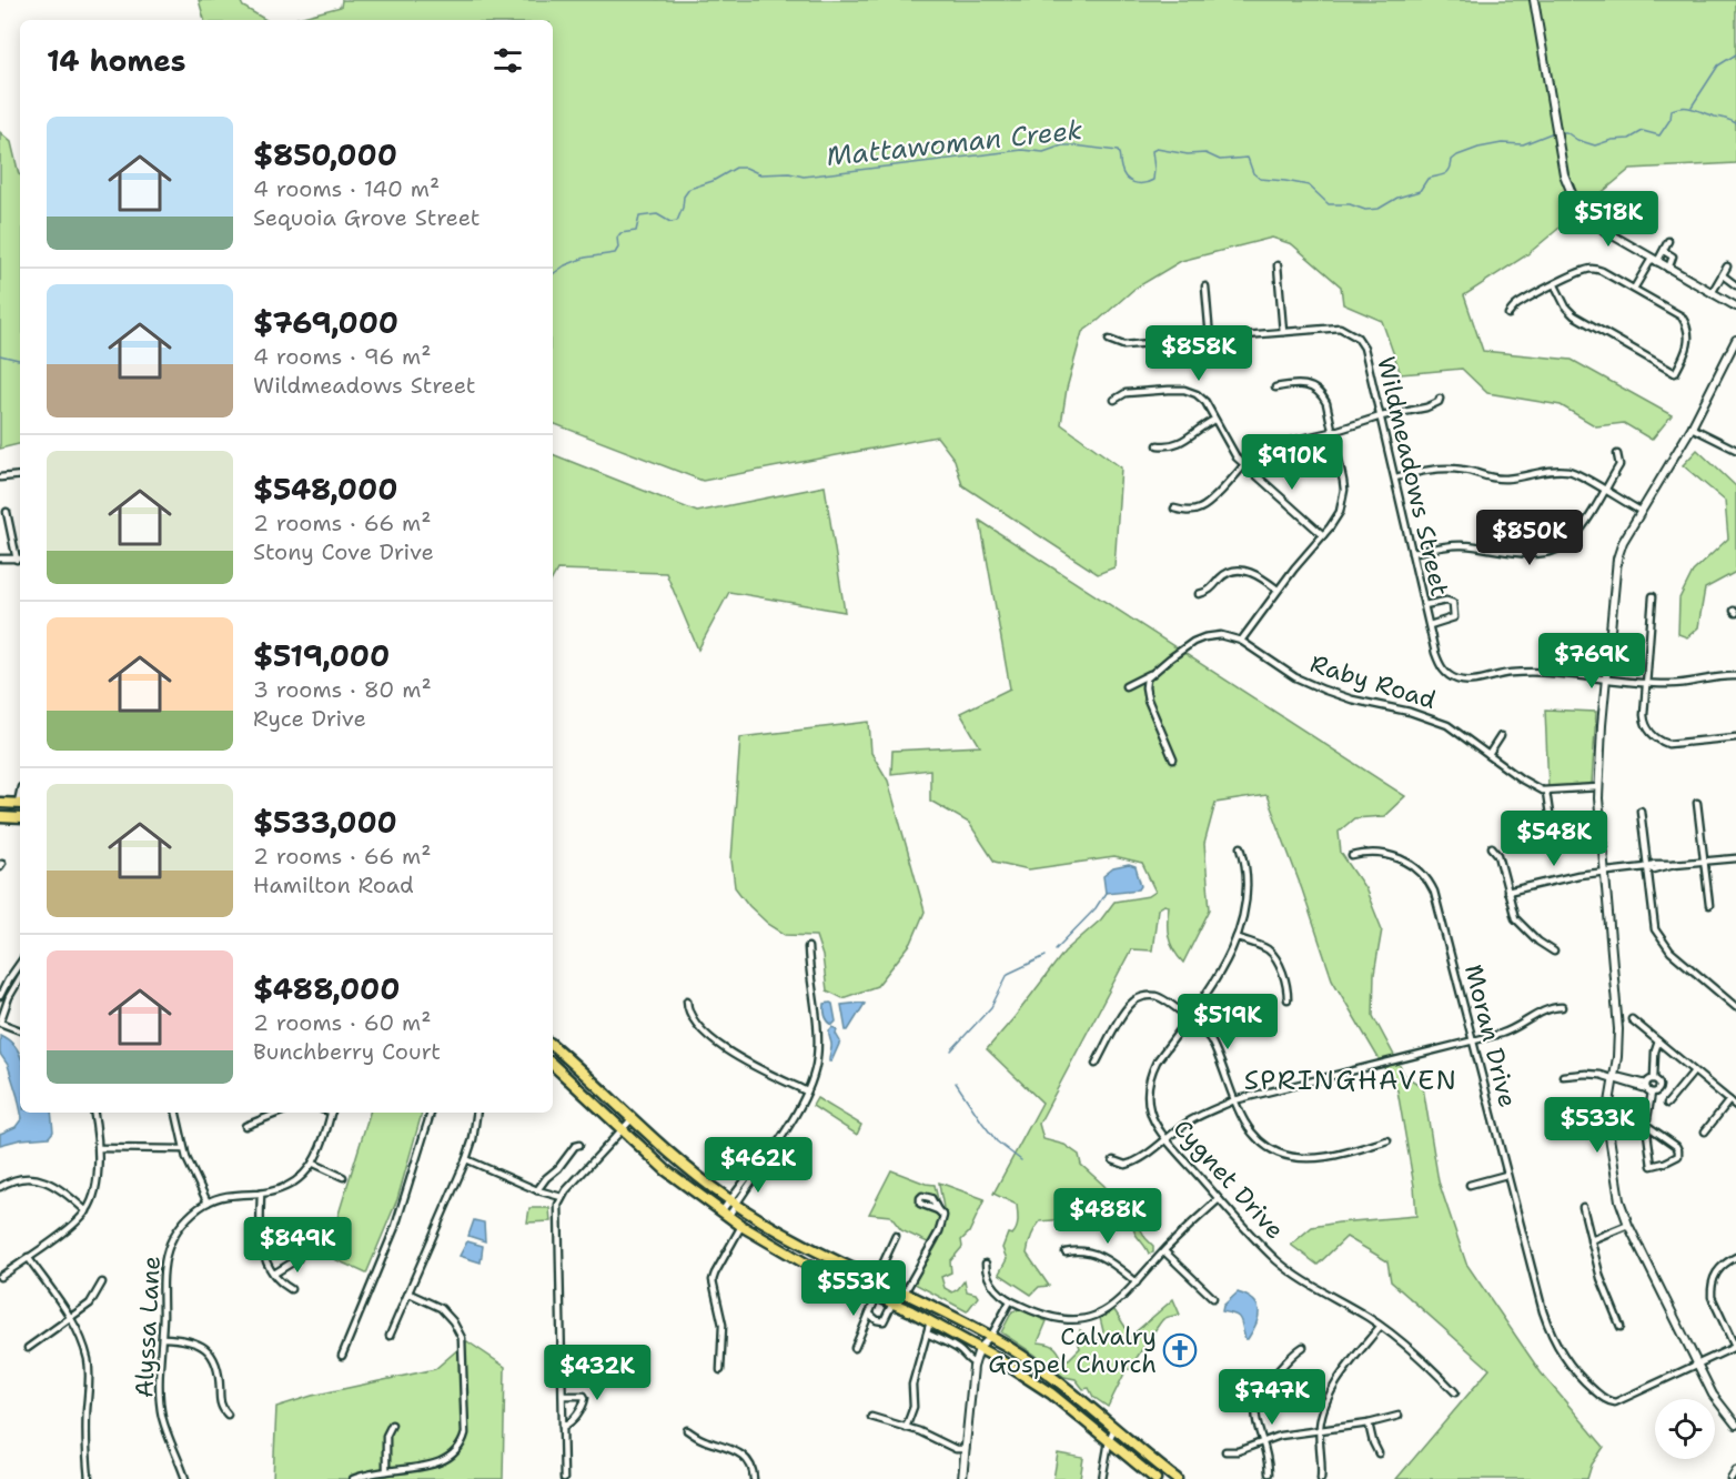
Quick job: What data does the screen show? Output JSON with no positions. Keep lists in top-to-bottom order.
{
  "streets": {
    "street": [
      "Wildmeadows Street",
      "Raby Road",
      "Moran Drive",
      "Cygnet Drive",
      "Alyssa Lane"
    ]
  },
  "districts": ["SPRINGHAVEN"],
  "water": ["Mattawoman Creek"],
  "places": {
    "church": ["Calvalry Gospel Church"]
  },
  "page": {
    "heading": "14 homes",
    "list": [
      {
        "name": "$850,000",
        "note": "4 rooms · 140 m² · Sequoia Grove Street"
      },
      {
        "name": "$769,000",
        "note": "4 rooms · 96 m² · Wildmeadows Street"
      },
      {
        "name": "$548,000",
        "note": "2 rooms · 66 m² · Stony Cove Drive"
      },
      {
        "name": "$519,000",
        "note": "3 rooms · 80 m² · Ryce Drive"
      },
      {
        "name": "$533,000",
        "note": "2 rooms · 66 m² · Hamilton Road"
      },
      {
        "name": "$488,000",
        "note": "2 rooms · 60 m² · Bunchberry Court"
      }
    ],
    "price": [
      "$518K",
      "$858K",
      "$910K",
      "$850K",
      "$769K",
      "$548K",
      "$519K",
      "$533K",
      "$462K",
      "$488K",
      "$849K",
      "$553K",
      "$432K",
      "$747K"
    ]
  }
}
